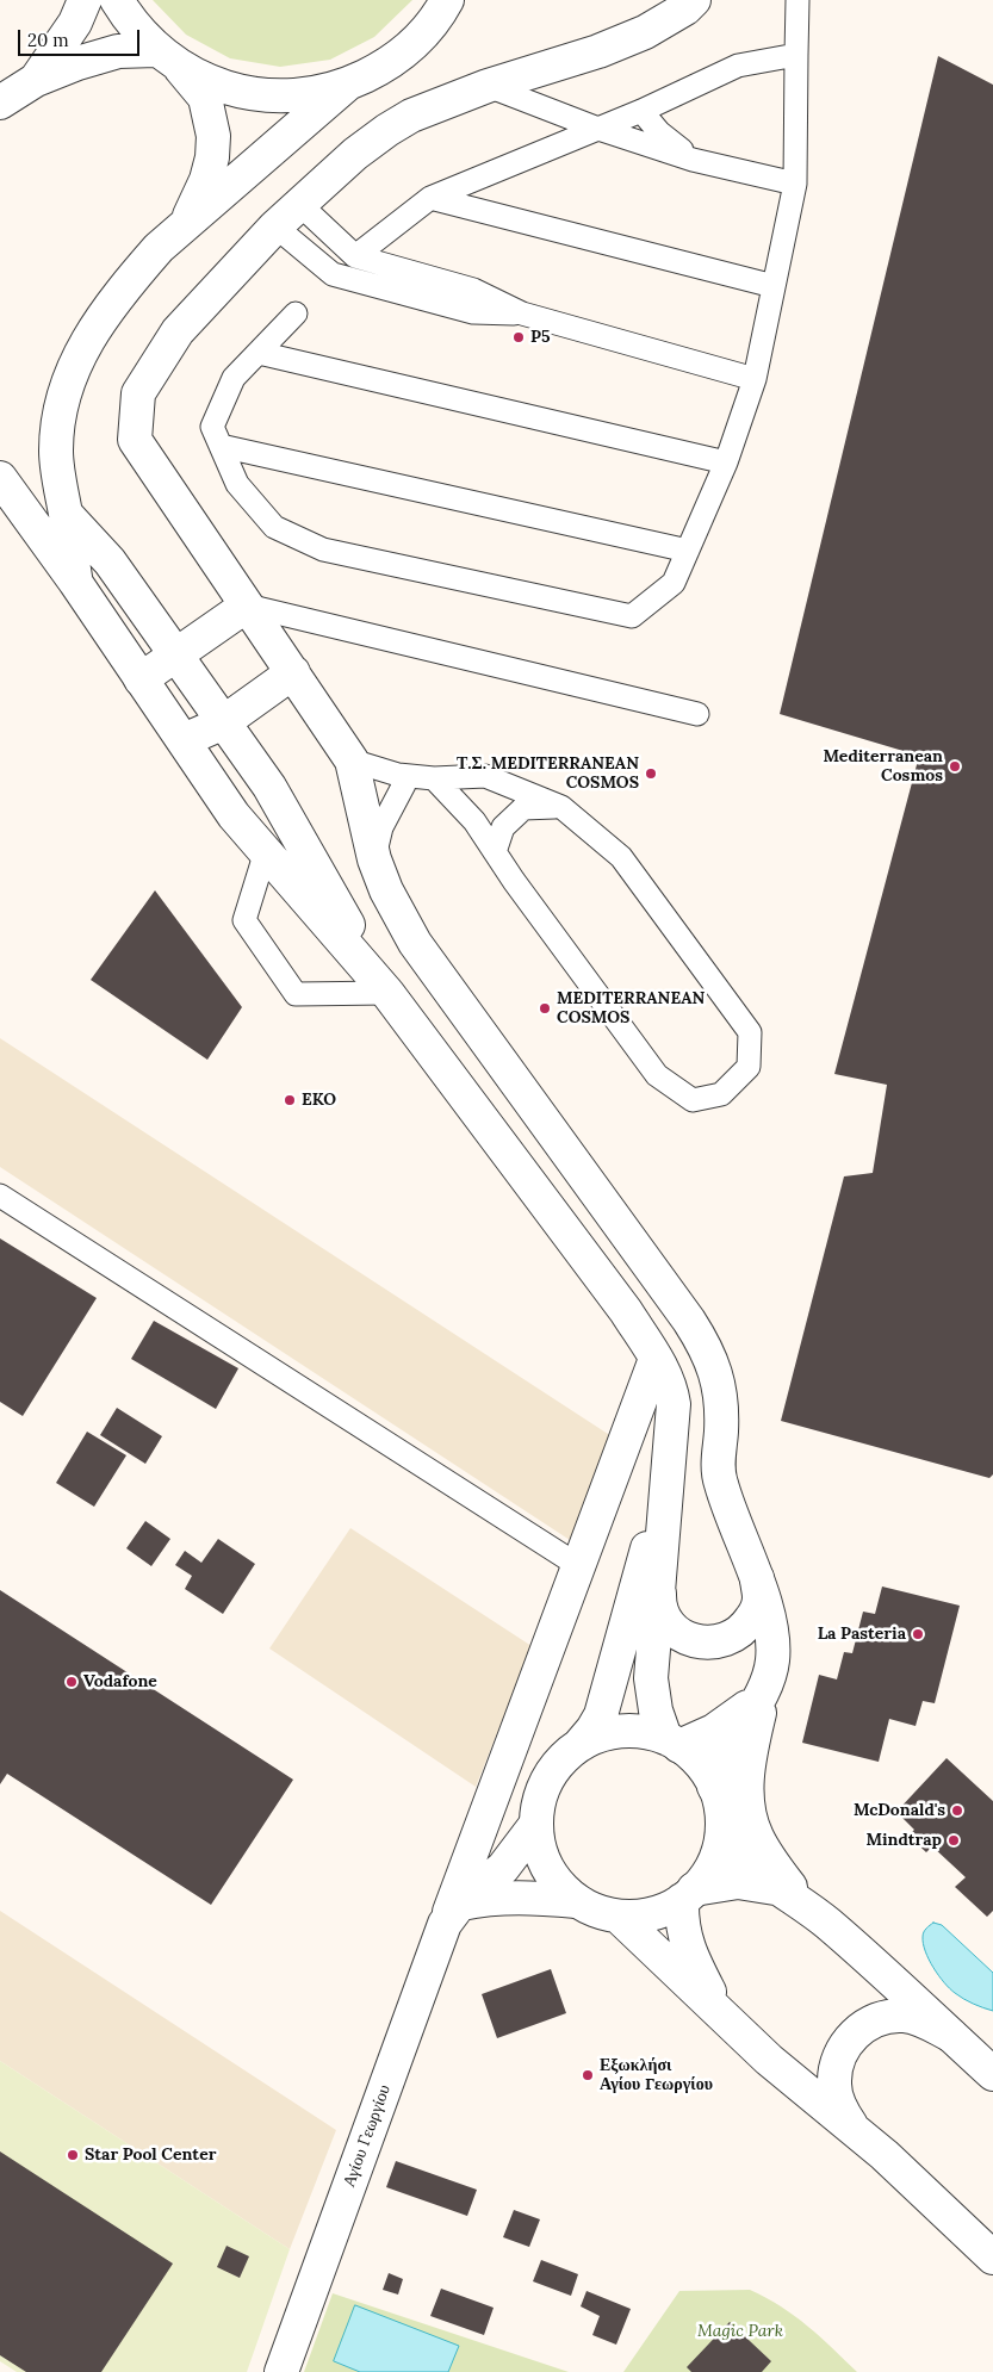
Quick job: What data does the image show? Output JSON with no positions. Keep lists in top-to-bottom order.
{
  "streets": {
    "street": ["Αγίου Γεωργίου"]
  },
  "parks": ["Magic Park"],
  "places": [
    "P5",
    "Mediterranean Cosmos",
    "Τ.Σ. MEDITERRANEAN COSMOS",
    "MEDITERRANEAN COSMOS",
    "EKO",
    "La Pasteria",
    "Vodafone",
    "McDonald's",
    "Mindtrap",
    "Εξωκλήσι Αγίου Γεωργίου",
    "Star Pool Center"
  ],
  "scale_bar": "20 m"
}
